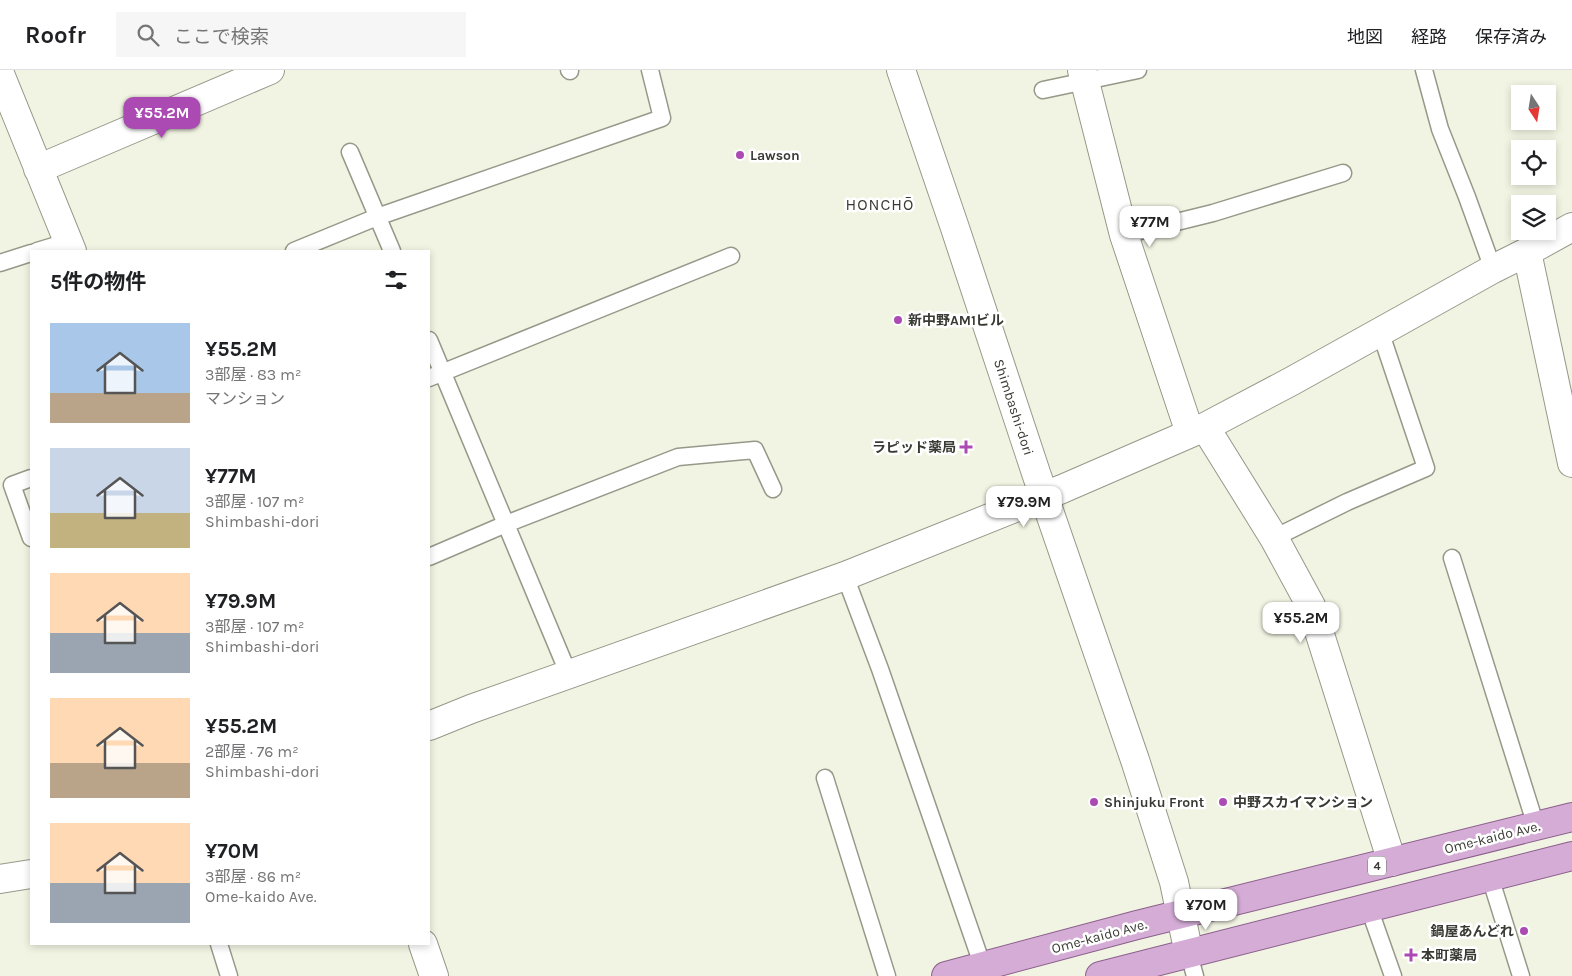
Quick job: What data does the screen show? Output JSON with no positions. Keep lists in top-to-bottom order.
{
  "streets": {
    "main road": ["Ome-kaido Ave.", "4"],
    "street": ["Shimbashi-dori"]
  },
  "crossings": [
    ["Shimbashi-dori", "Ome-kaido Ave."]
  ],
  "districts": ["HONCHŌ"],
  "places": {
    "other": [
      "Lawson",
      "新中野AM1ビル",
      "Shinjuku Front",
      "中野スカイマンション",
      "鍋屋あんどれ"
    ],
    "health": ["ラピッド薬局", "本町薬局"]
  },
  "north": "bottom",
  "page": {
    "header": "Roofr",
    "search": "ここで検索",
    "nav": ["地図", "経路", "保存済み"],
    "price": [
      "¥55.2M",
      "¥77M",
      "¥79.9M",
      "¥55.2M",
      "¥70M"
    ],
    "heading": "5件の物件",
    "list": [
      {
        "name": "¥55.2M",
        "note": "3部屋 · 83 m² · マンション"
      },
      {
        "name": "¥77M",
        "note": "3部屋 · 107 m² · Shimbashi-dori"
      },
      {
        "name": "¥79.9M",
        "note": "3部屋 · 107 m² · Shimbashi-dori"
      },
      {
        "name": "¥55.2M",
        "note": "2部屋 · 76 m² · Shimbashi-dori"
      },
      {
        "name": "¥70M",
        "note": "3部屋 · 86 m² · Ome-kaido Ave."
      }
    ]
  }
}
